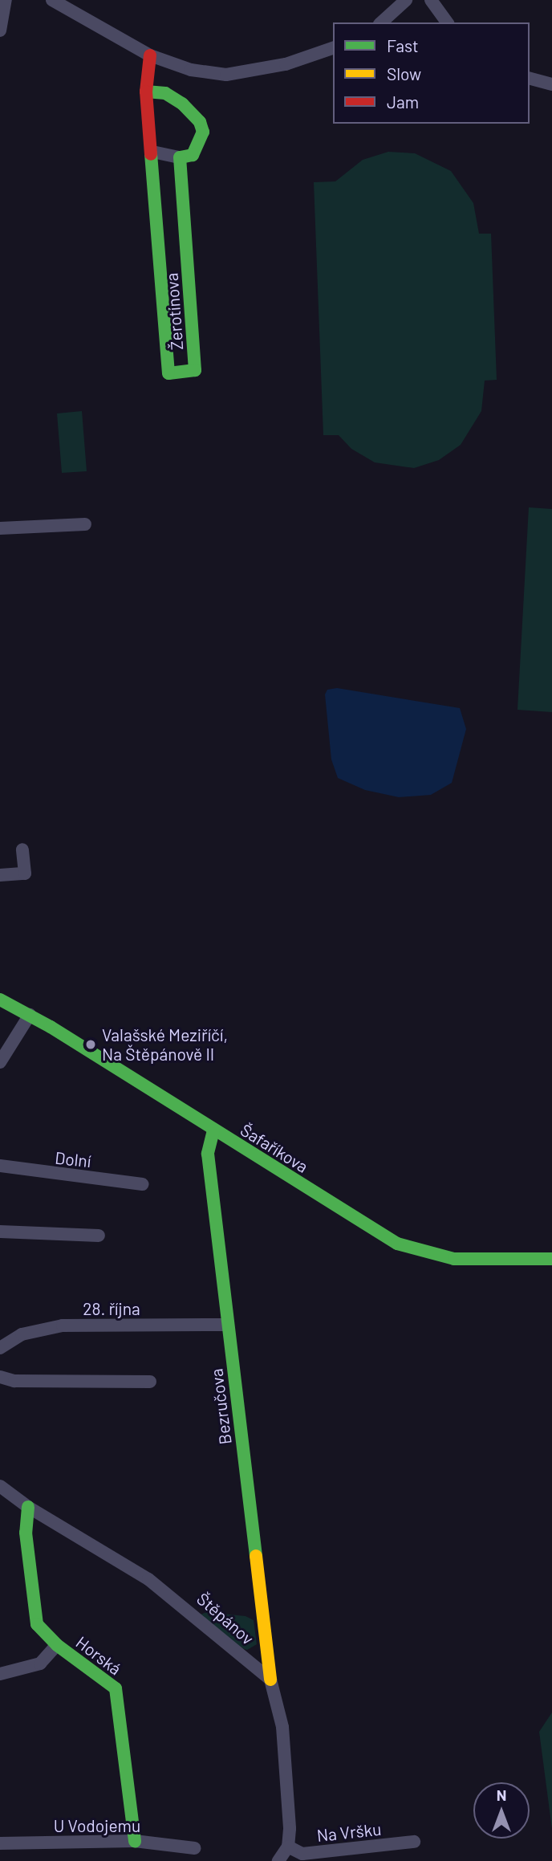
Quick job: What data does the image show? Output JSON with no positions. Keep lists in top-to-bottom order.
{
  "streets": {
    "street": [
      "Žerotínova",
      "Šafaříkova",
      "Dolní",
      "28. října",
      "Bezručova",
      "Štěpánov",
      "Horská",
      "U Vodojemu",
      "Na Vršku"
    ]
  },
  "crossings": [
    ["Šafaříkova", "Bezručova"],
    ["28. října", "Bezručova"],
    ["Bezručova", "Štěpánov"],
    ["Štěpánov", "Horská"],
    ["Horská", "U Vodojemu"]
  ],
  "places": ["Valašské Meziříčí, Na Štěpánově II"],
  "legend": ["Fast", "Slow", "Jam"],
  "north": "top"
}
